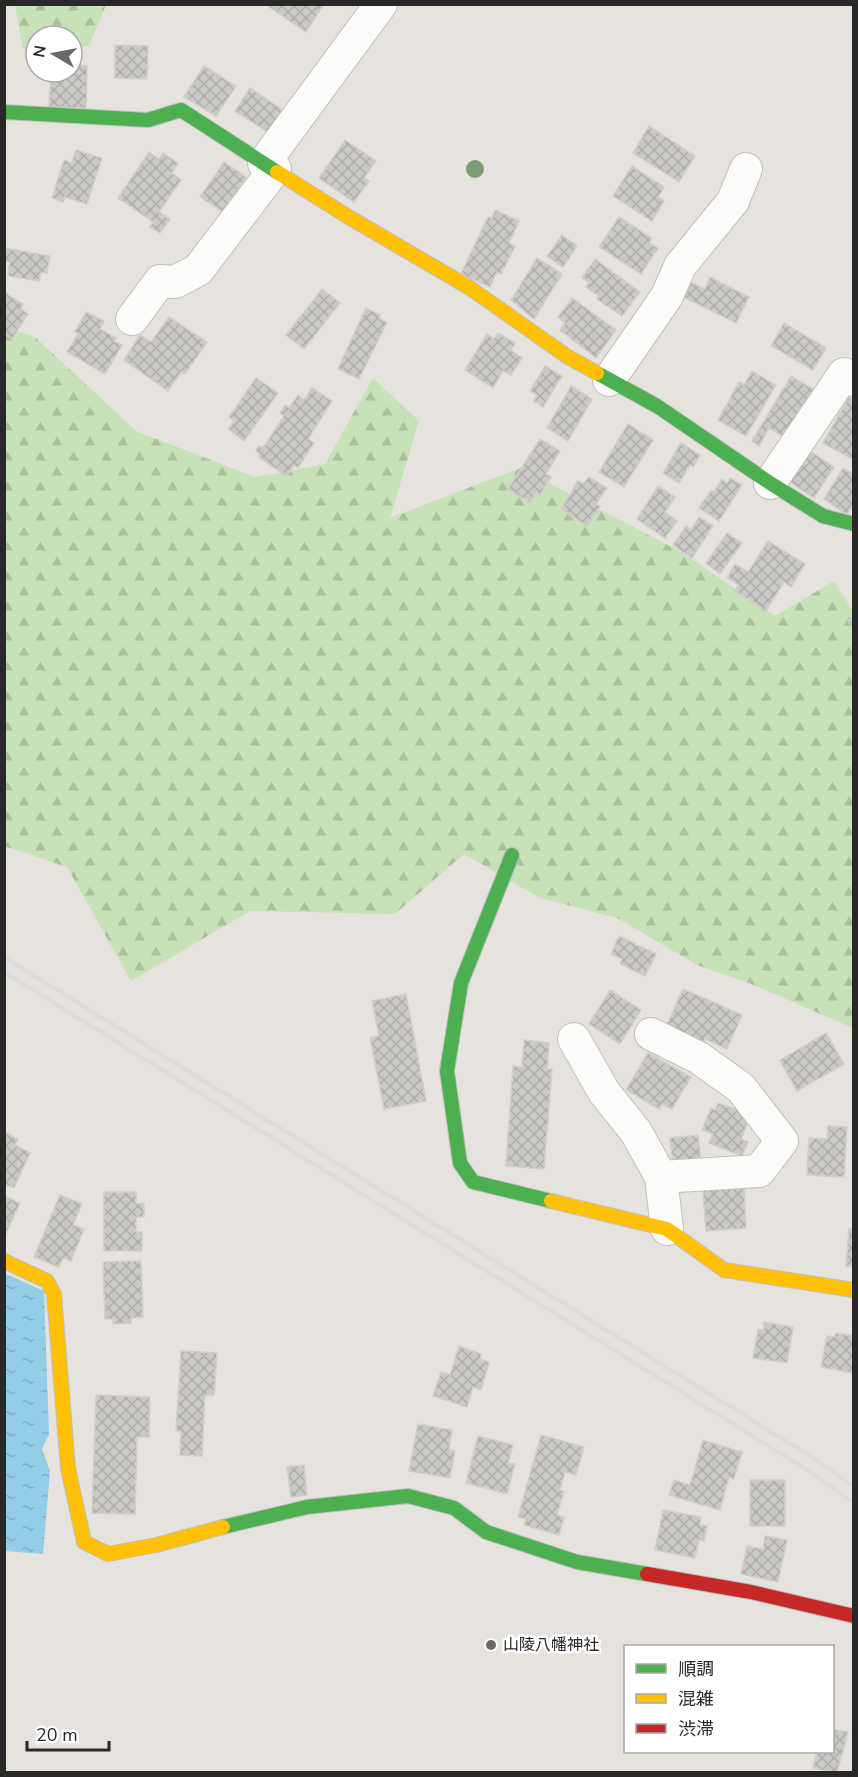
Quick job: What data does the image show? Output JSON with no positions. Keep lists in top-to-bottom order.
{
  "places": ["山陵八幡神社"],
  "legend": ["順調", "混雑", "渋滞"],
  "scale_bar": "20 m",
  "north": "left"
}
